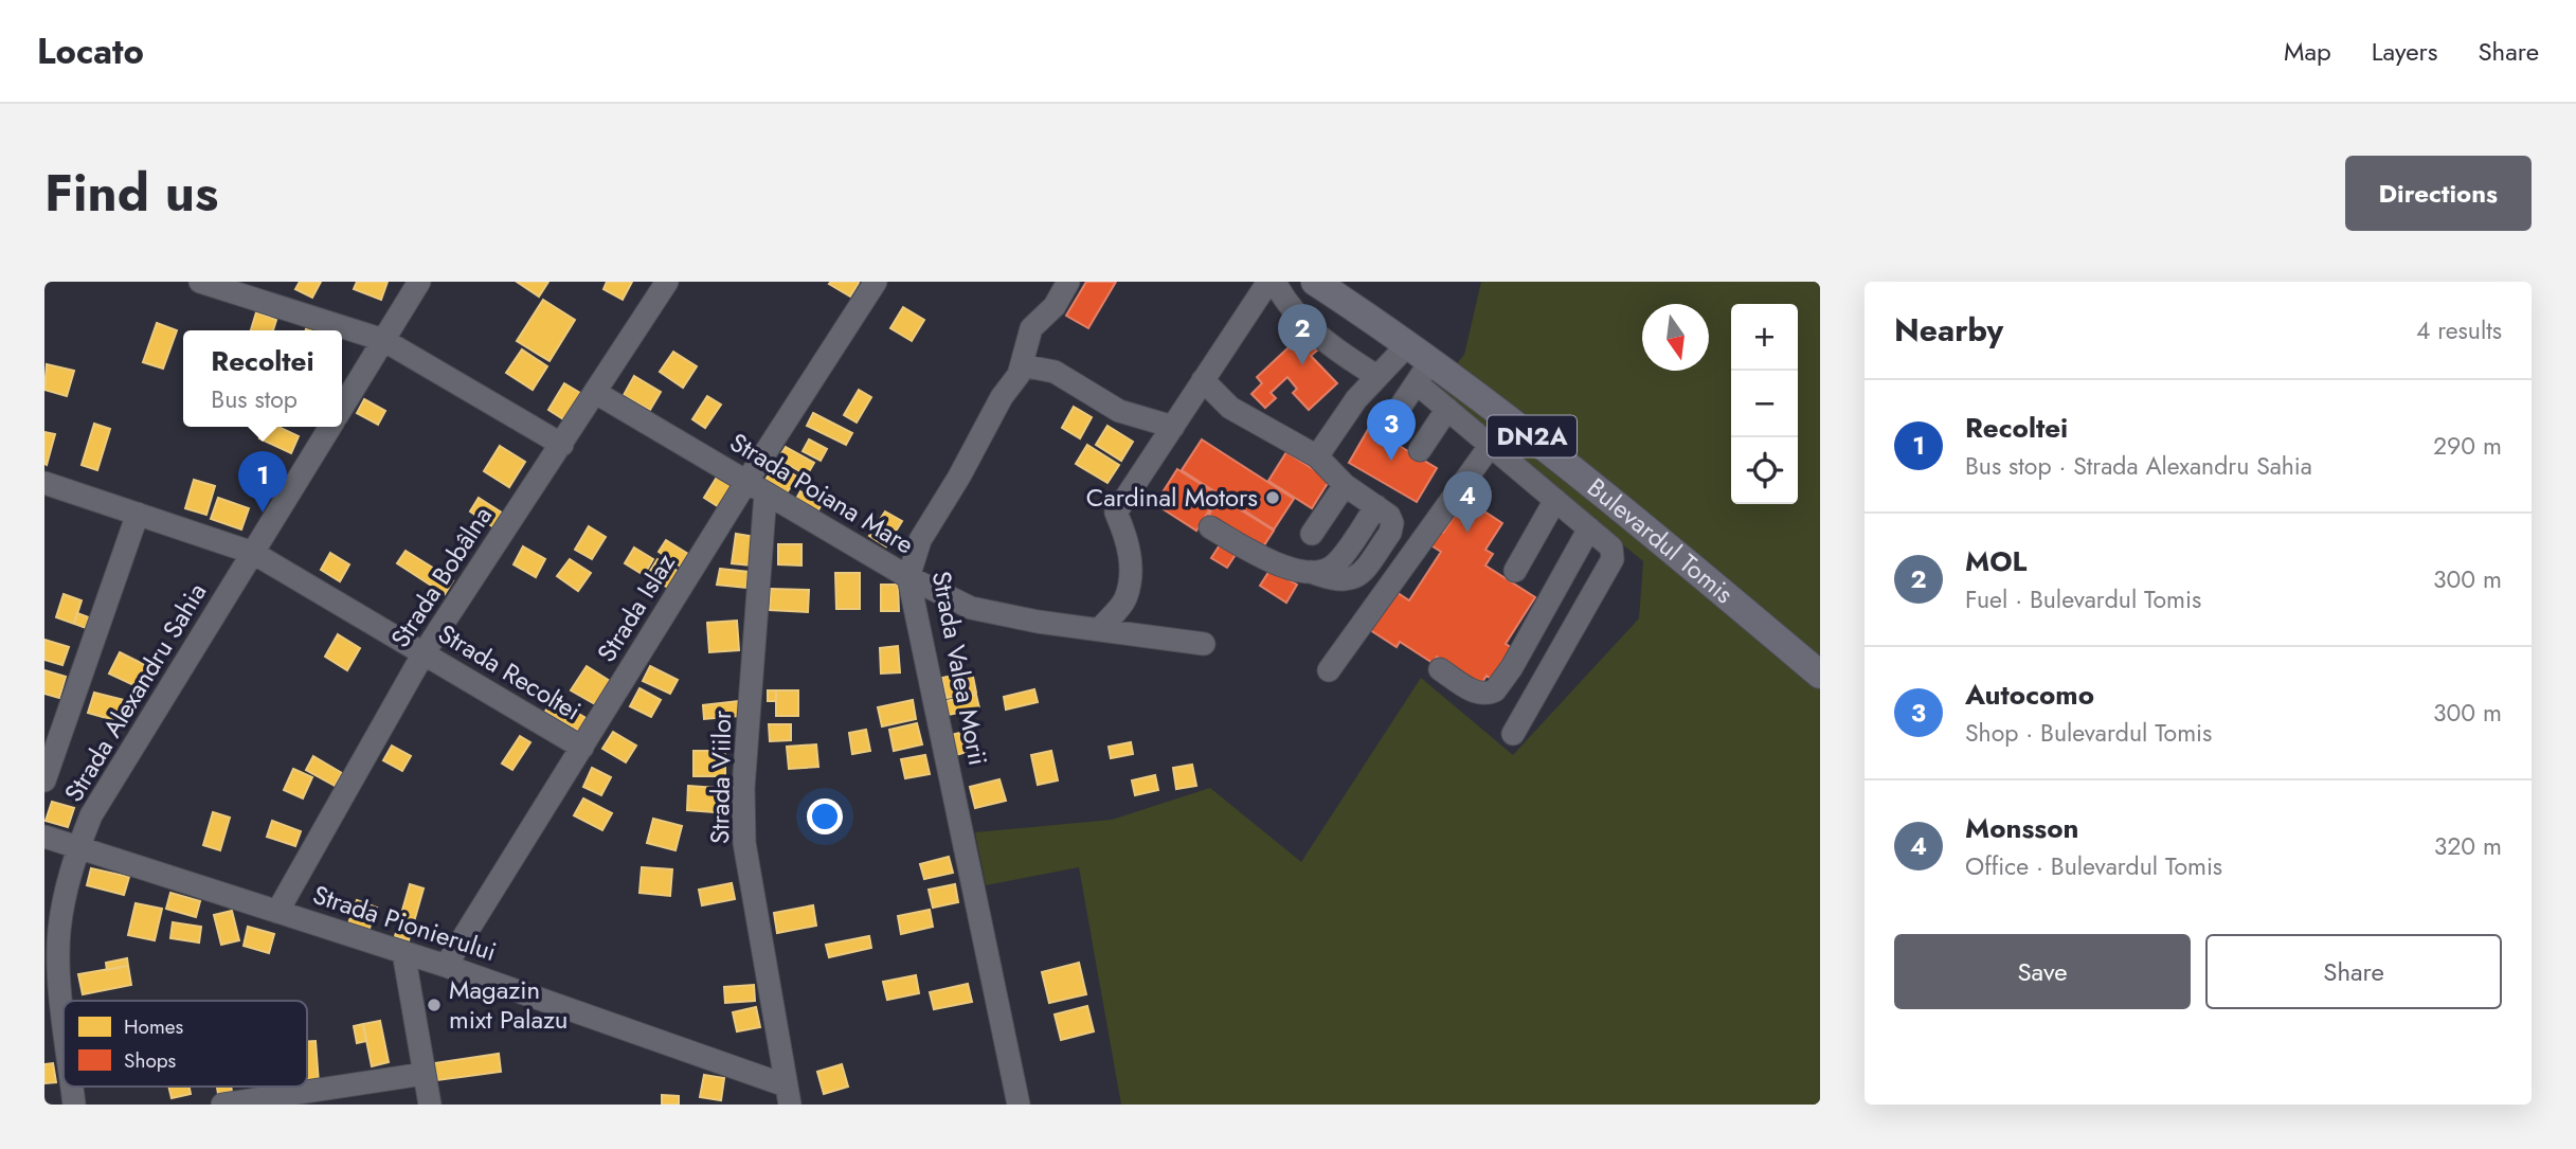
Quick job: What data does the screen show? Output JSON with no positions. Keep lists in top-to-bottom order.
{
  "streets": {
    "main road": ["DN2A", "Bulevardul Tomis"],
    "street": [
      "Strada Poiana Mare",
      "Strada Bobâlna",
      "Strada Islaz",
      "Strada Valea Morii",
      "Strada Recoltei",
      "Strada Alexandru Sahia",
      "Strada Viilor",
      "Strada Pionierului"
    ]
  },
  "crossings": [
    ["Strada Poiana Mare", "Strada Bobâlna"],
    ["Strada Poiana Mare", "Strada Islaz"],
    ["Strada Poiana Mare", "Strada Valea Morii"],
    ["Strada Poiana Mare", "Strada Viilor"],
    ["Strada Bobâlna", "Strada Recoltei"],
    ["Strada Bobâlna", "Strada Pionierului"],
    ["Strada Islaz", "Strada Recoltei"],
    ["Strada Islaz", "Strada Viilor"],
    ["Strada Islaz", "Strada Pionierului"],
    ["Strada Recoltei", "Strada Alexandru Sahia"],
    ["Strada Alexandru Sahia", "Strada Pionierului"],
    ["Strada Viilor", "Strada Pionierului"]
  ],
  "places": ["Cardinal Motors", "Magazin mixt Palazu"],
  "legend": ["Homes", "Shops"],
  "north": "bottom",
  "page": {
    "header": "Locato",
    "nav": ["Map", "Layers", "Share"],
    "title": "Find us",
    "buttons": [
      "Directions",
      ["Save", "Share"]
    ],
    "heading": ["Nearby", "4 results"],
    "map_buttons": ["+", "−"],
    "pins": [
      "2",
      "3",
      "1",
      "4"
    ],
    "popup": ["Recoltei", "Bus stop"],
    "list": [
      {
        "mark": "1",
        "name": "Recoltei",
        "note": "Bus stop · Strada Alexandru Sahia",
        "value": "290 m"
      },
      {
        "mark": "2",
        "name": "MOL",
        "note": "Fuel · Bulevardul Tomis",
        "value": "300 m"
      },
      {
        "mark": "3",
        "name": "Autocomo",
        "note": "Shop · Bulevardul Tomis",
        "value": "300 m"
      },
      {
        "mark": "4",
        "name": "Monsson",
        "note": "Office · Bulevardul Tomis",
        "value": "320 m"
      }
    ]
  }
}
